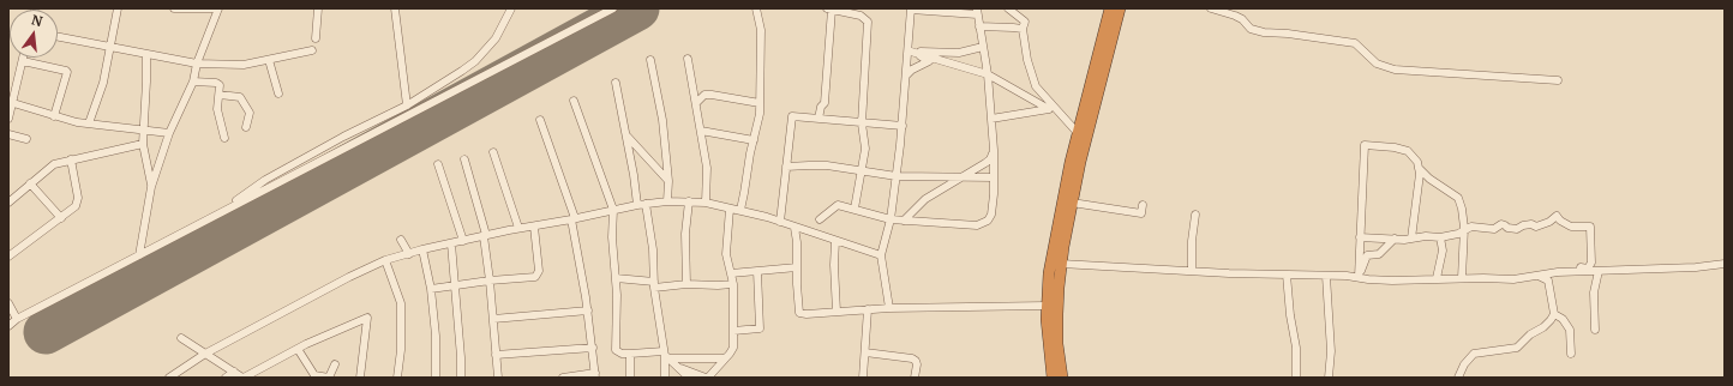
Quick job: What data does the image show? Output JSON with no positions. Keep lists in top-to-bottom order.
{
  "north": "top"
}
